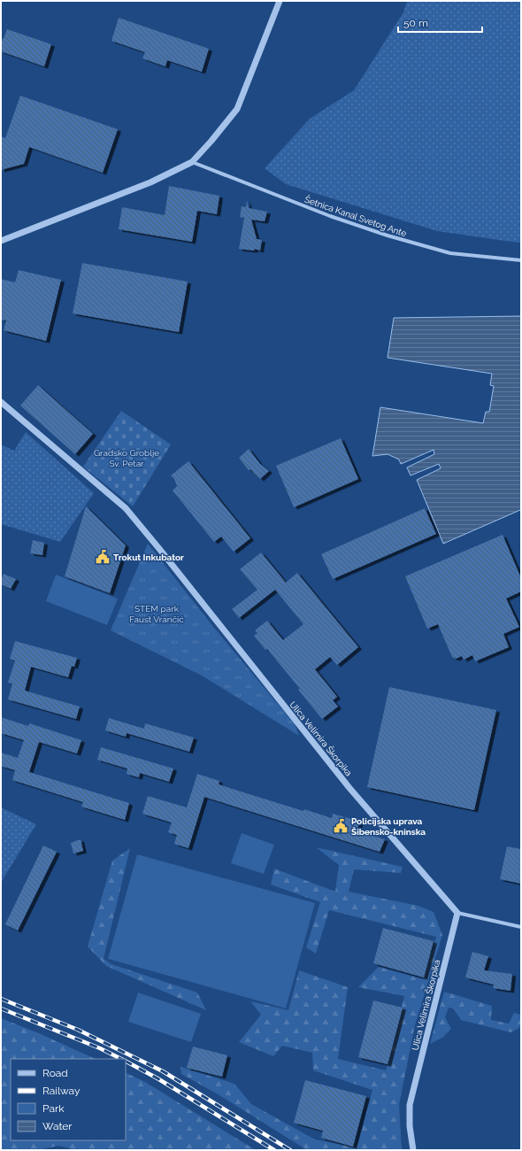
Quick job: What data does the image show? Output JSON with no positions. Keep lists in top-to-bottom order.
{
  "streets": {
    "street": ["Šetnica Kanal Svetog Ante", "Ulica Velimira Škorpika"]
  },
  "parks": ["Gradsko Groblje Sv. Petar", "STEM park Faust Vrančić"],
  "places": {
    "public building": ["Trokut Inkubator", "Policijska uprava Šibensko-kninska"]
  },
  "legend": [
    "Road",
    "Railway",
    "Park",
    "Water"
  ],
  "scale_bar": "50 m"
}
